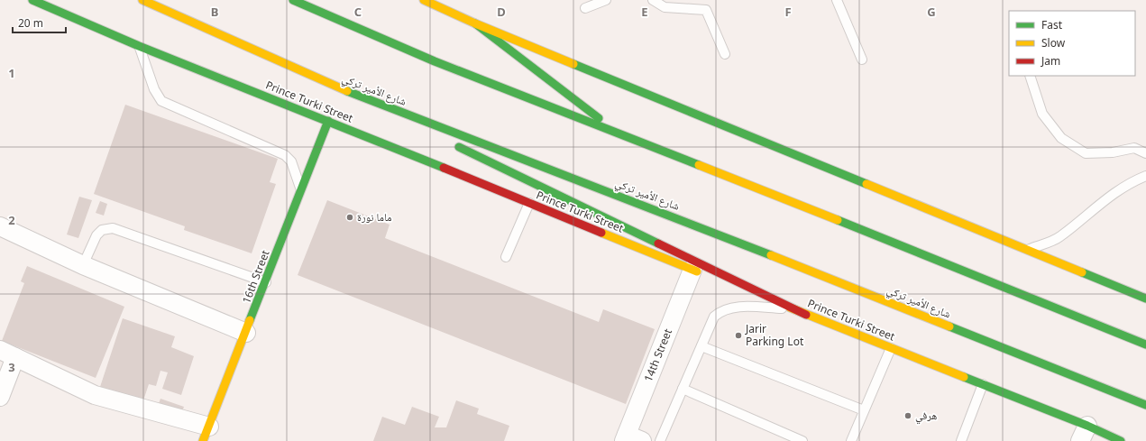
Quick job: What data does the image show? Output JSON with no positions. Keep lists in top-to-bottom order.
{
  "streets": {
    "main road": ["شارع الأمير تركي", "Prince Turki Street", "16th Street"],
    "street": ["14th Street"]
  },
  "crossings": [
    ["Prince Turki Street", "16th Street"],
    ["Prince Turki Street", "14th Street"]
  ],
  "places": ["ماما نورة", "Jarir Parking Lot", "هرفي"],
  "legend": ["Fast", "Slow", "Jam"],
  "scale_bar": "20 m",
  "grid": {
    "columns": [
      "B",
      "C",
      "D",
      "E",
      "F",
      "G"
    ],
    "rows": ["1", "2", "3"]
  }
}
